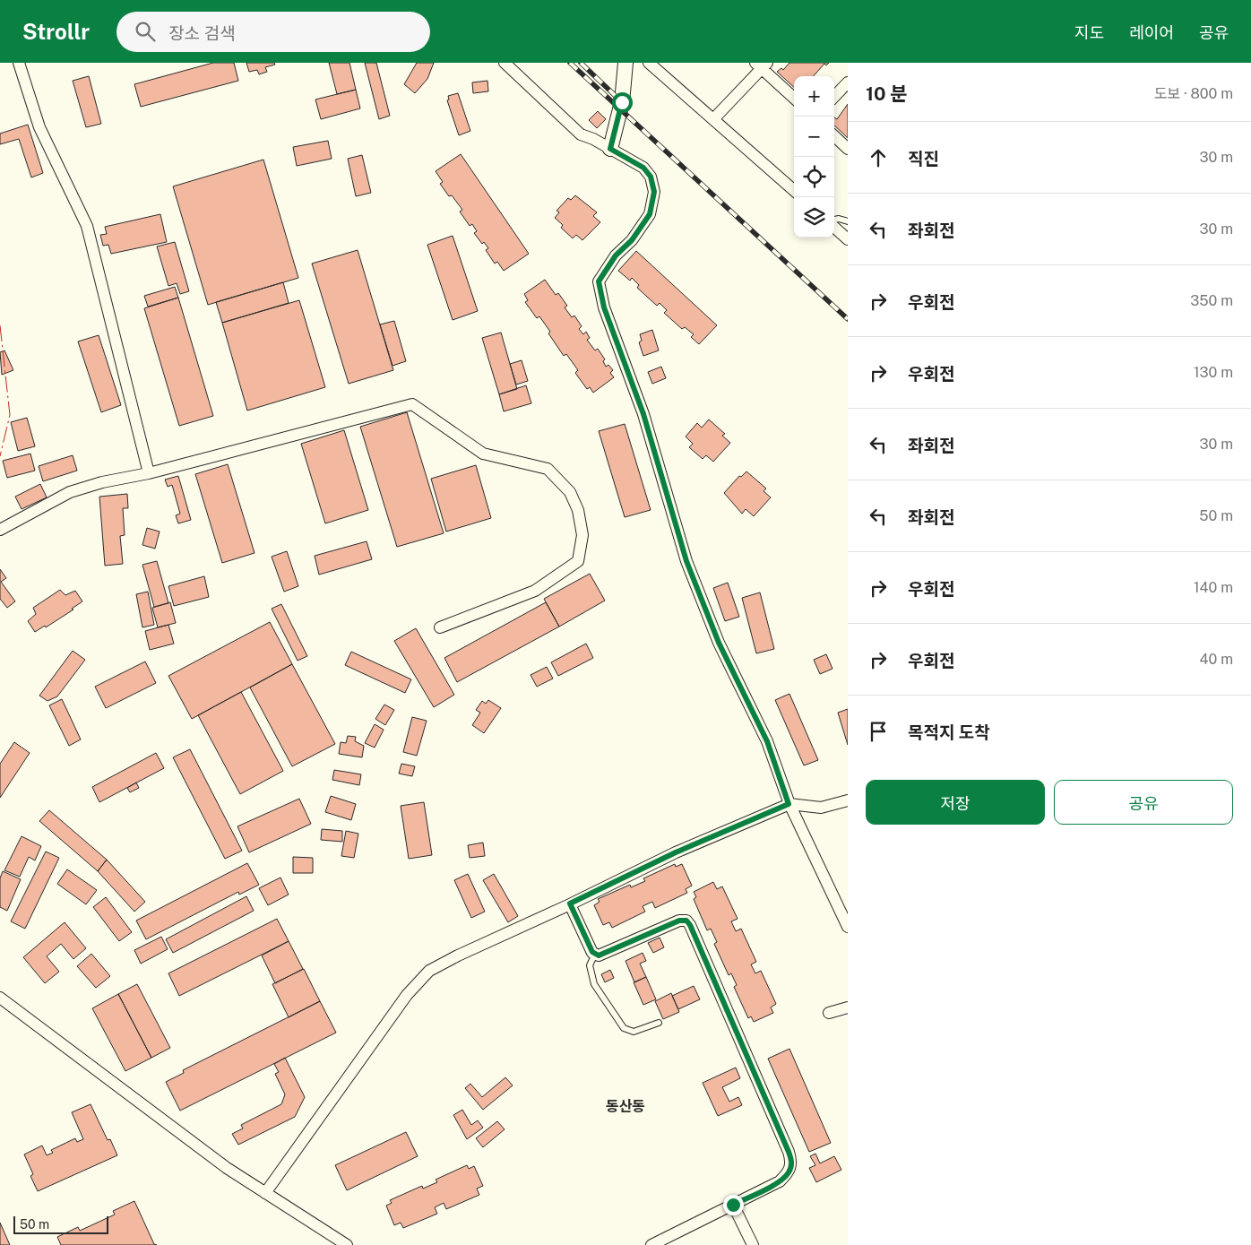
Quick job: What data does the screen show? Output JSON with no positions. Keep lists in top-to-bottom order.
{
  "districts": ["동산동"],
  "scale_bar": "50 m",
  "page": {
    "header": "Strollr",
    "search": "장소 검색",
    "nav": ["지도", "레이어", "공유"],
    "heading": ["10 분", "도보 · 800 m"],
    "map_buttons": ["+", "−"],
    "list": [
      ["직진", "30 m"],
      ["좌회전", "30 m"],
      ["우회전", "350 m"],
      ["우회전", "130 m"],
      ["좌회전", "30 m"],
      ["좌회전", "50 m"],
      ["우회전", "140 m"],
      ["우회전", "40 m"],
      "목적지 도착"
    ],
    "buttons": ["저장", "공유"],
    "scale": "50 m"
  }
}
